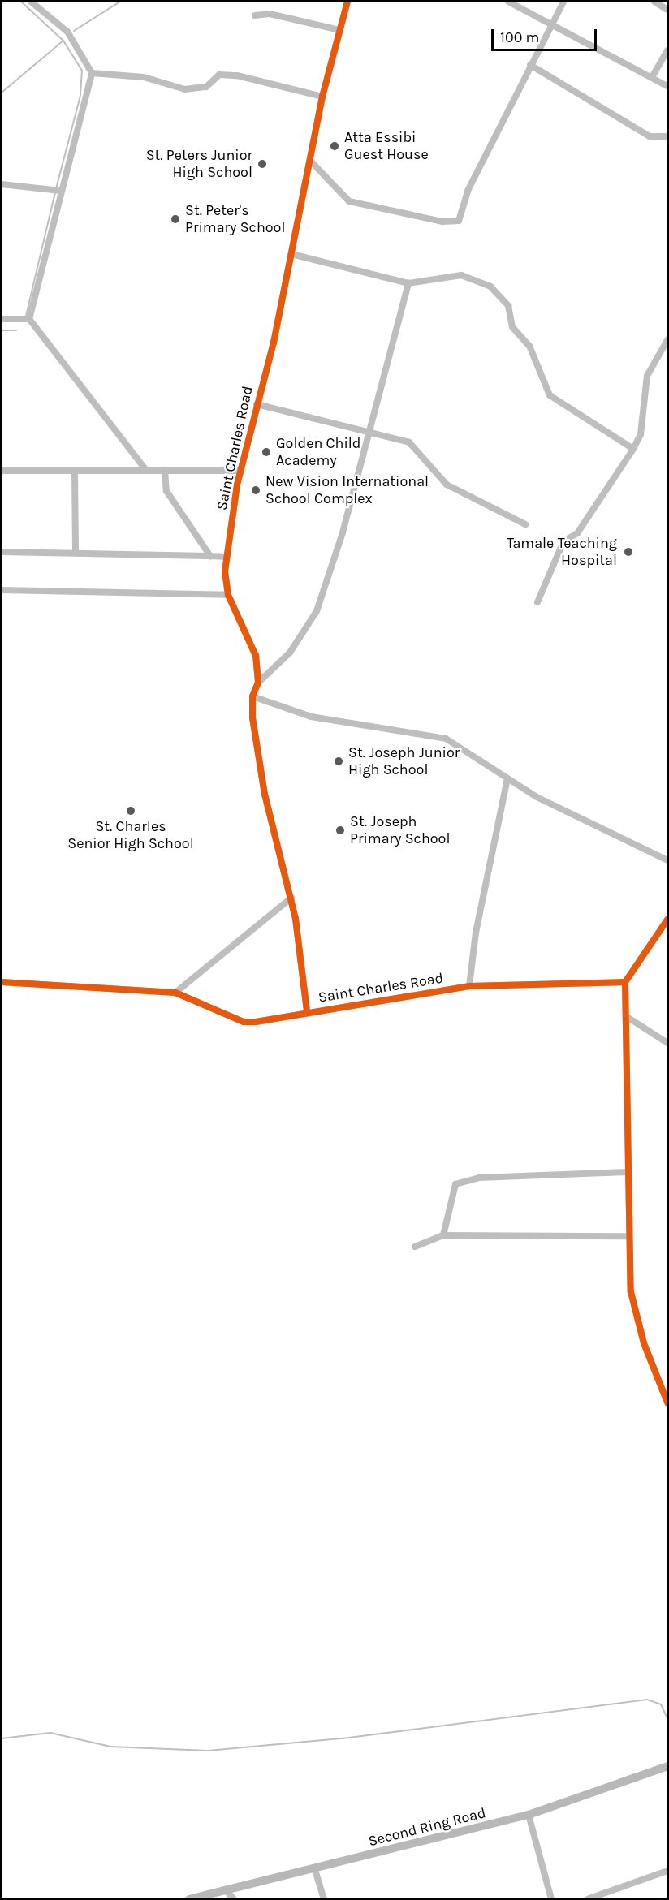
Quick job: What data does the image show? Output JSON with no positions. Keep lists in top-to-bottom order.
{
  "streets": {
    "main road": ["Second Ring Road"],
    "street": ["Saint Charles Road"]
  },
  "places": [
    "Atta Essibi Guest House",
    "St. Peters Junior High School",
    "St. Peter's Primary School",
    "Golden Child Academy",
    "New Vision International School Complex",
    "Tamale Teaching Hospital",
    "St. Joseph Junior High School",
    "St. Charles Senior High School",
    "St. Joseph Primary School"
  ],
  "scale_bar": "100 m"
}
